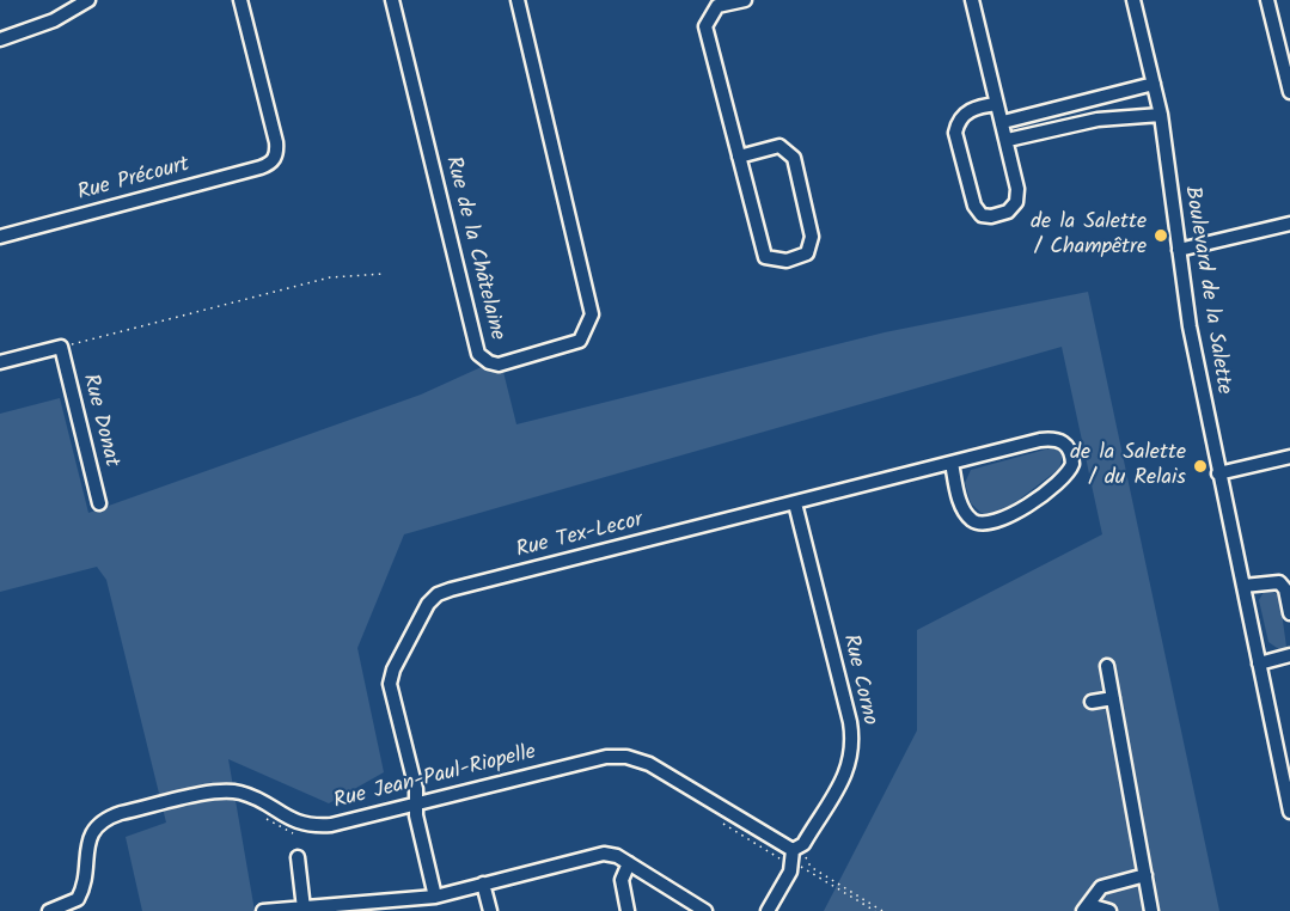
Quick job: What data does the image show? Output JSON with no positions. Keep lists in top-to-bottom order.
{
  "streets": {
    "street": [
      "Rue Précourt",
      "Rue de la Châtelaine",
      "Boulevard de la Salette",
      "Rue Donat",
      "Rue Tex-Lecor",
      "Rue Corno",
      "Rue Jean-Paul-Riopelle"
    ]
  },
  "crossings": [
    ["Rue Tex-Lecor", "Rue Corno"],
    ["Rue Tex-Lecor", "Rue Jean-Paul-Riopelle"],
    ["Rue Corno", "Rue Jean-Paul-Riopelle"]
  ],
  "places": ["de la Salette / Champêtre", "de la Salette / du Relais"]
}
